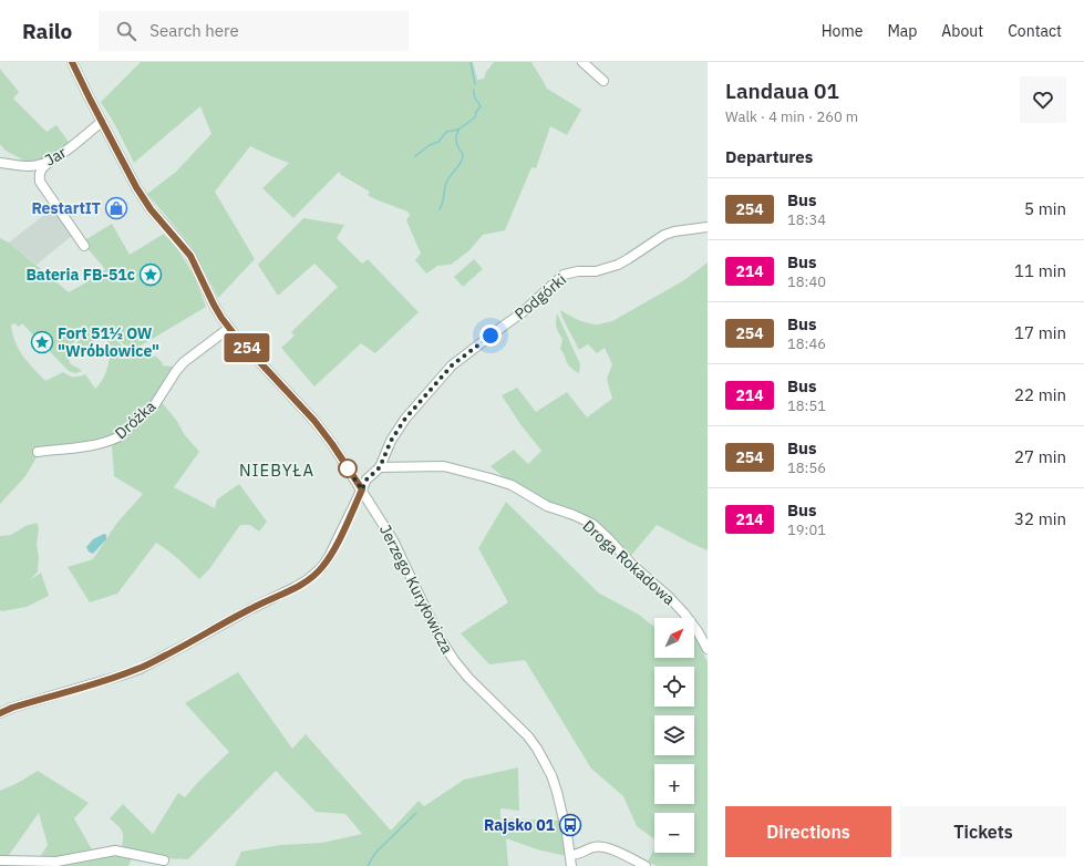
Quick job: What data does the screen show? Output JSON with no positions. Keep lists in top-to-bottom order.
{
  "streets": {
    "street": [
      "Jar",
      "Podgórki",
      "Dróżka",
      "Droga Rokadowa",
      "Jerzego Kuryłowicza"
    ]
  },
  "crossings": [
    ["Jar", "Jerzego Kuryłowicza"],
    ["Podgórki", "Droga Rokadowa"],
    ["Podgórki", "Jerzego Kuryłowicza"],
    ["Dróżka", "Jerzego Kuryłowicza"]
  ],
  "districts": ["NIEBYŁA"],
  "places": {
    "shop": ["RestartIT"],
    "place": ["Bateria FB-51c", "Fort 51½ OW \"Wróblowice\""],
    "bus stop": ["Rajsko 01"]
  },
  "lines": ["bus line 254"],
  "north": "top right",
  "page": {
    "header": "Railo",
    "search": "Search here",
    "nav": [
      "Home",
      "Map",
      "About",
      "Contact"
    ],
    "on_map": "254",
    "heading": [
      ["Landaua 01", "Walk · 4 min · 260 m"],
      "Departures"
    ],
    "list": [
      {
        "mark": "254",
        "name": "Bus",
        "note": "18:34",
        "value": "5 min"
      },
      {
        "mark": "214",
        "name": "Bus",
        "note": "18:40",
        "value": "11 min"
      },
      {
        "mark": "254",
        "name": "Bus",
        "note": "18:46",
        "value": "17 min"
      },
      {
        "mark": "214",
        "name": "Bus",
        "note": "18:51",
        "value": "22 min"
      },
      {
        "mark": "254",
        "name": "Bus",
        "note": "18:56",
        "value": "27 min"
      },
      {
        "mark": "214",
        "name": "Bus",
        "note": "19:01",
        "value": "32 min"
      }
    ],
    "map_buttons": ["+", "−"],
    "buttons": ["Directions", "Tickets"]
  }
}
